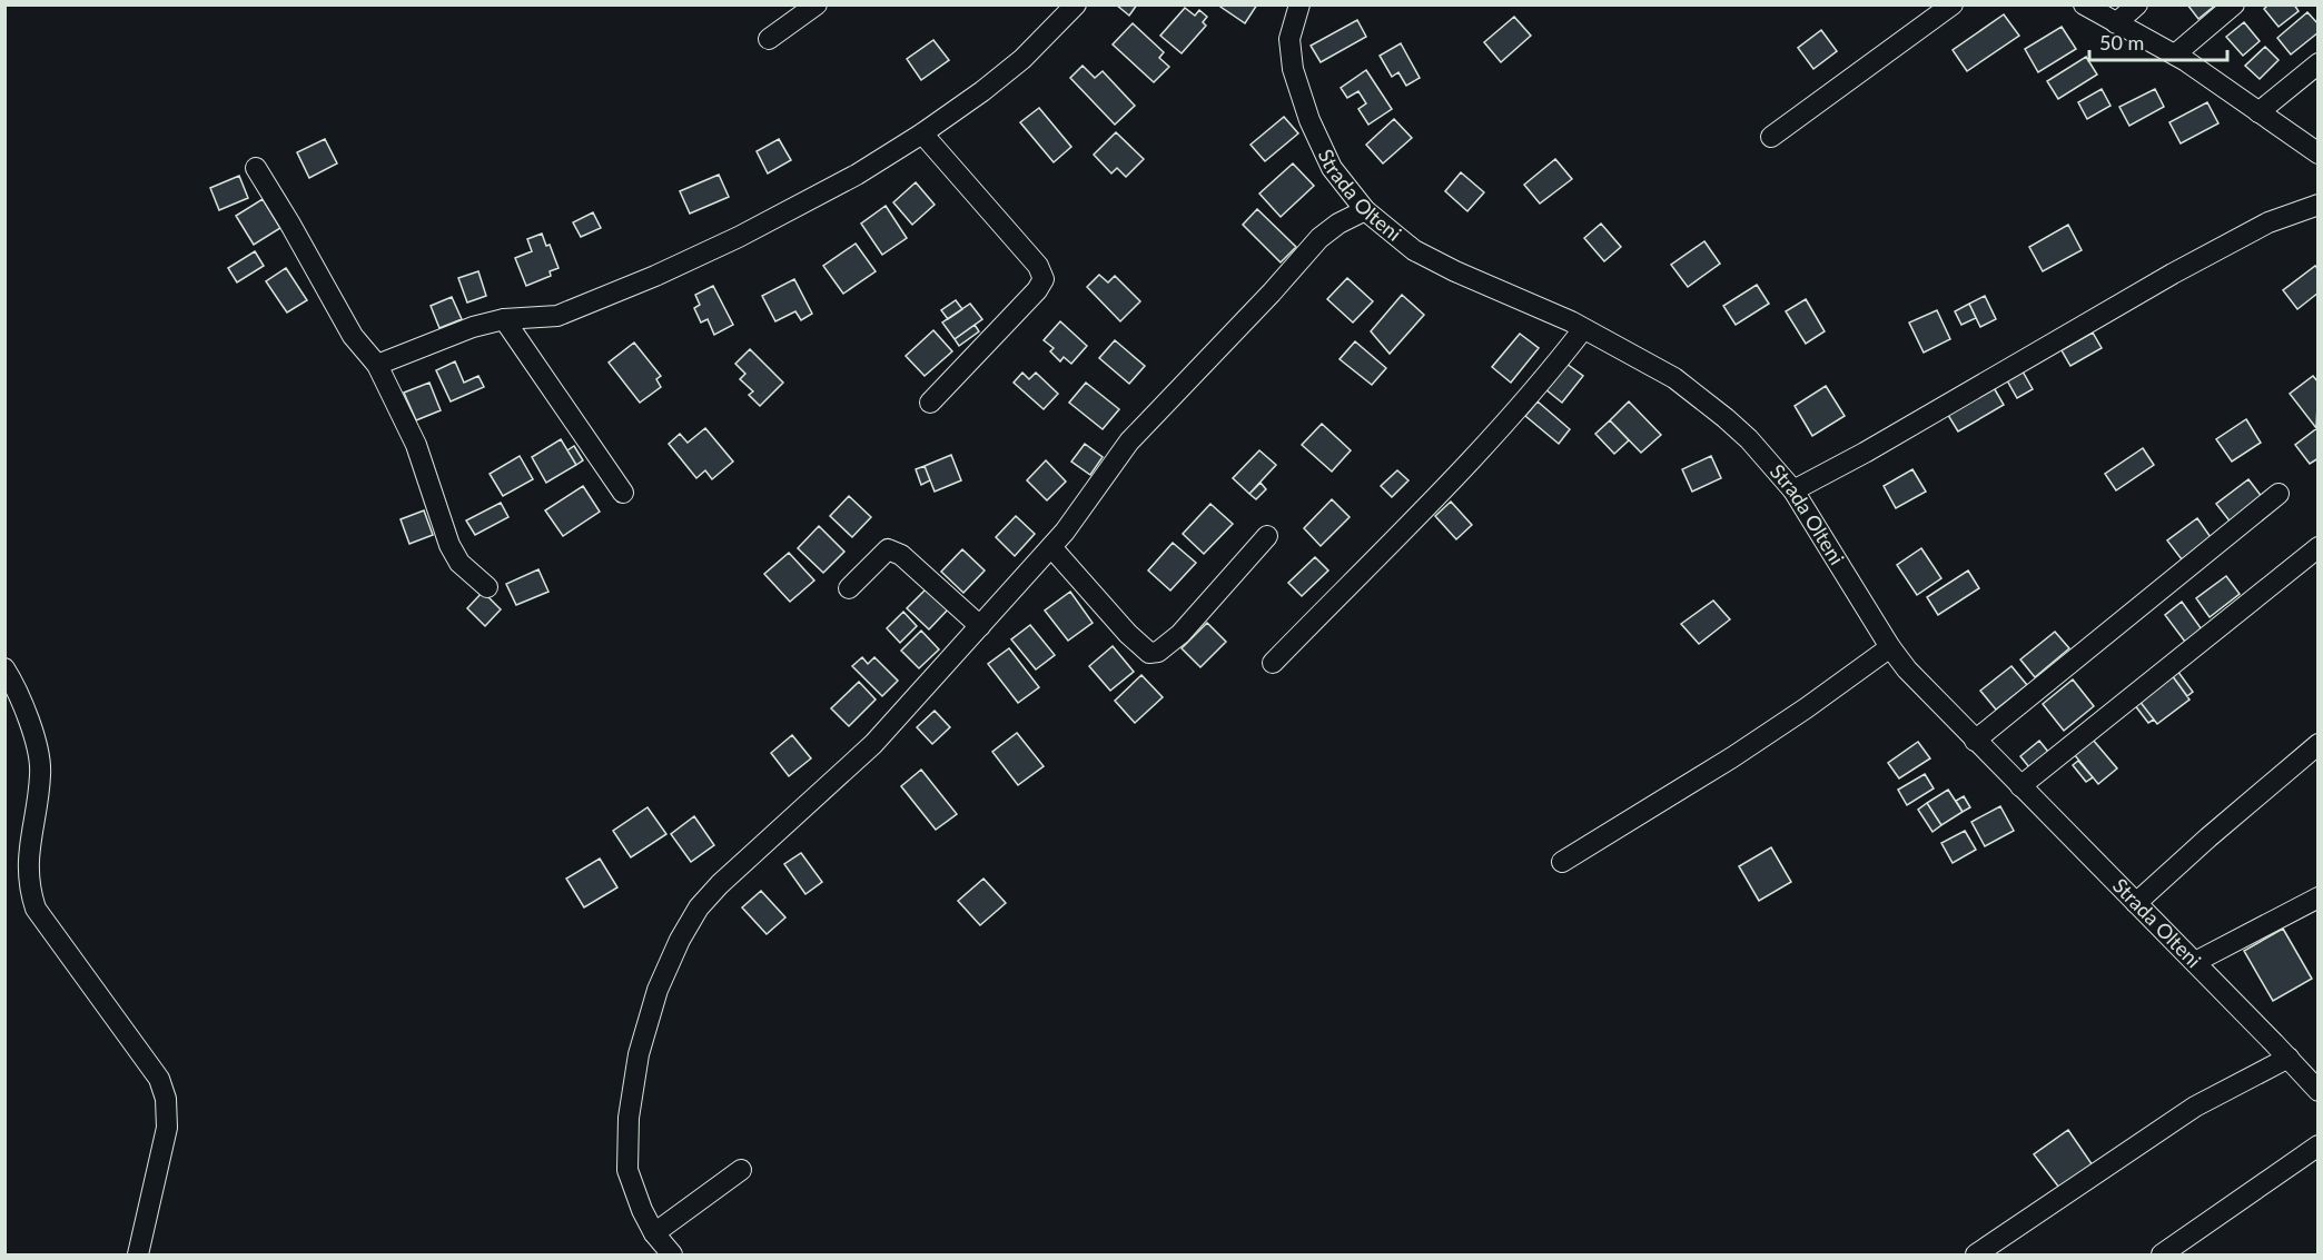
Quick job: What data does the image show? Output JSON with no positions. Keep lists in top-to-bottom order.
{
  "streets": {
    "street": ["Strada Olteni"]
  },
  "scale_bar": "50 m"
}
